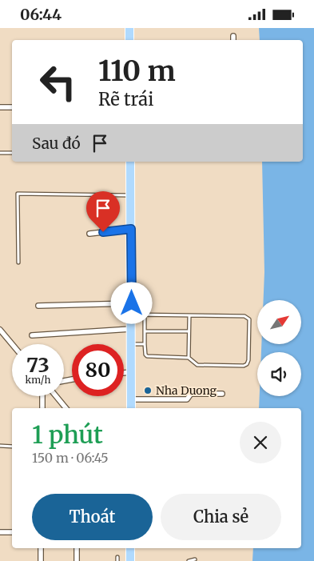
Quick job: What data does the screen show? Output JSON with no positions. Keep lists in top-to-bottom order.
{
  "places": ["Nha Duong"],
  "north": "top right",
  "page": {
    "status": "06:44",
    "turn": ["110 m", "Rẽ trái"],
    "then": "Sau đó",
    "speed": "73 km/h",
    "limit": "80",
    "heading": ["1 phút", "150 m · 06:45"],
    "buttons": ["Thoát", "Chia sẻ"]
  }
}
